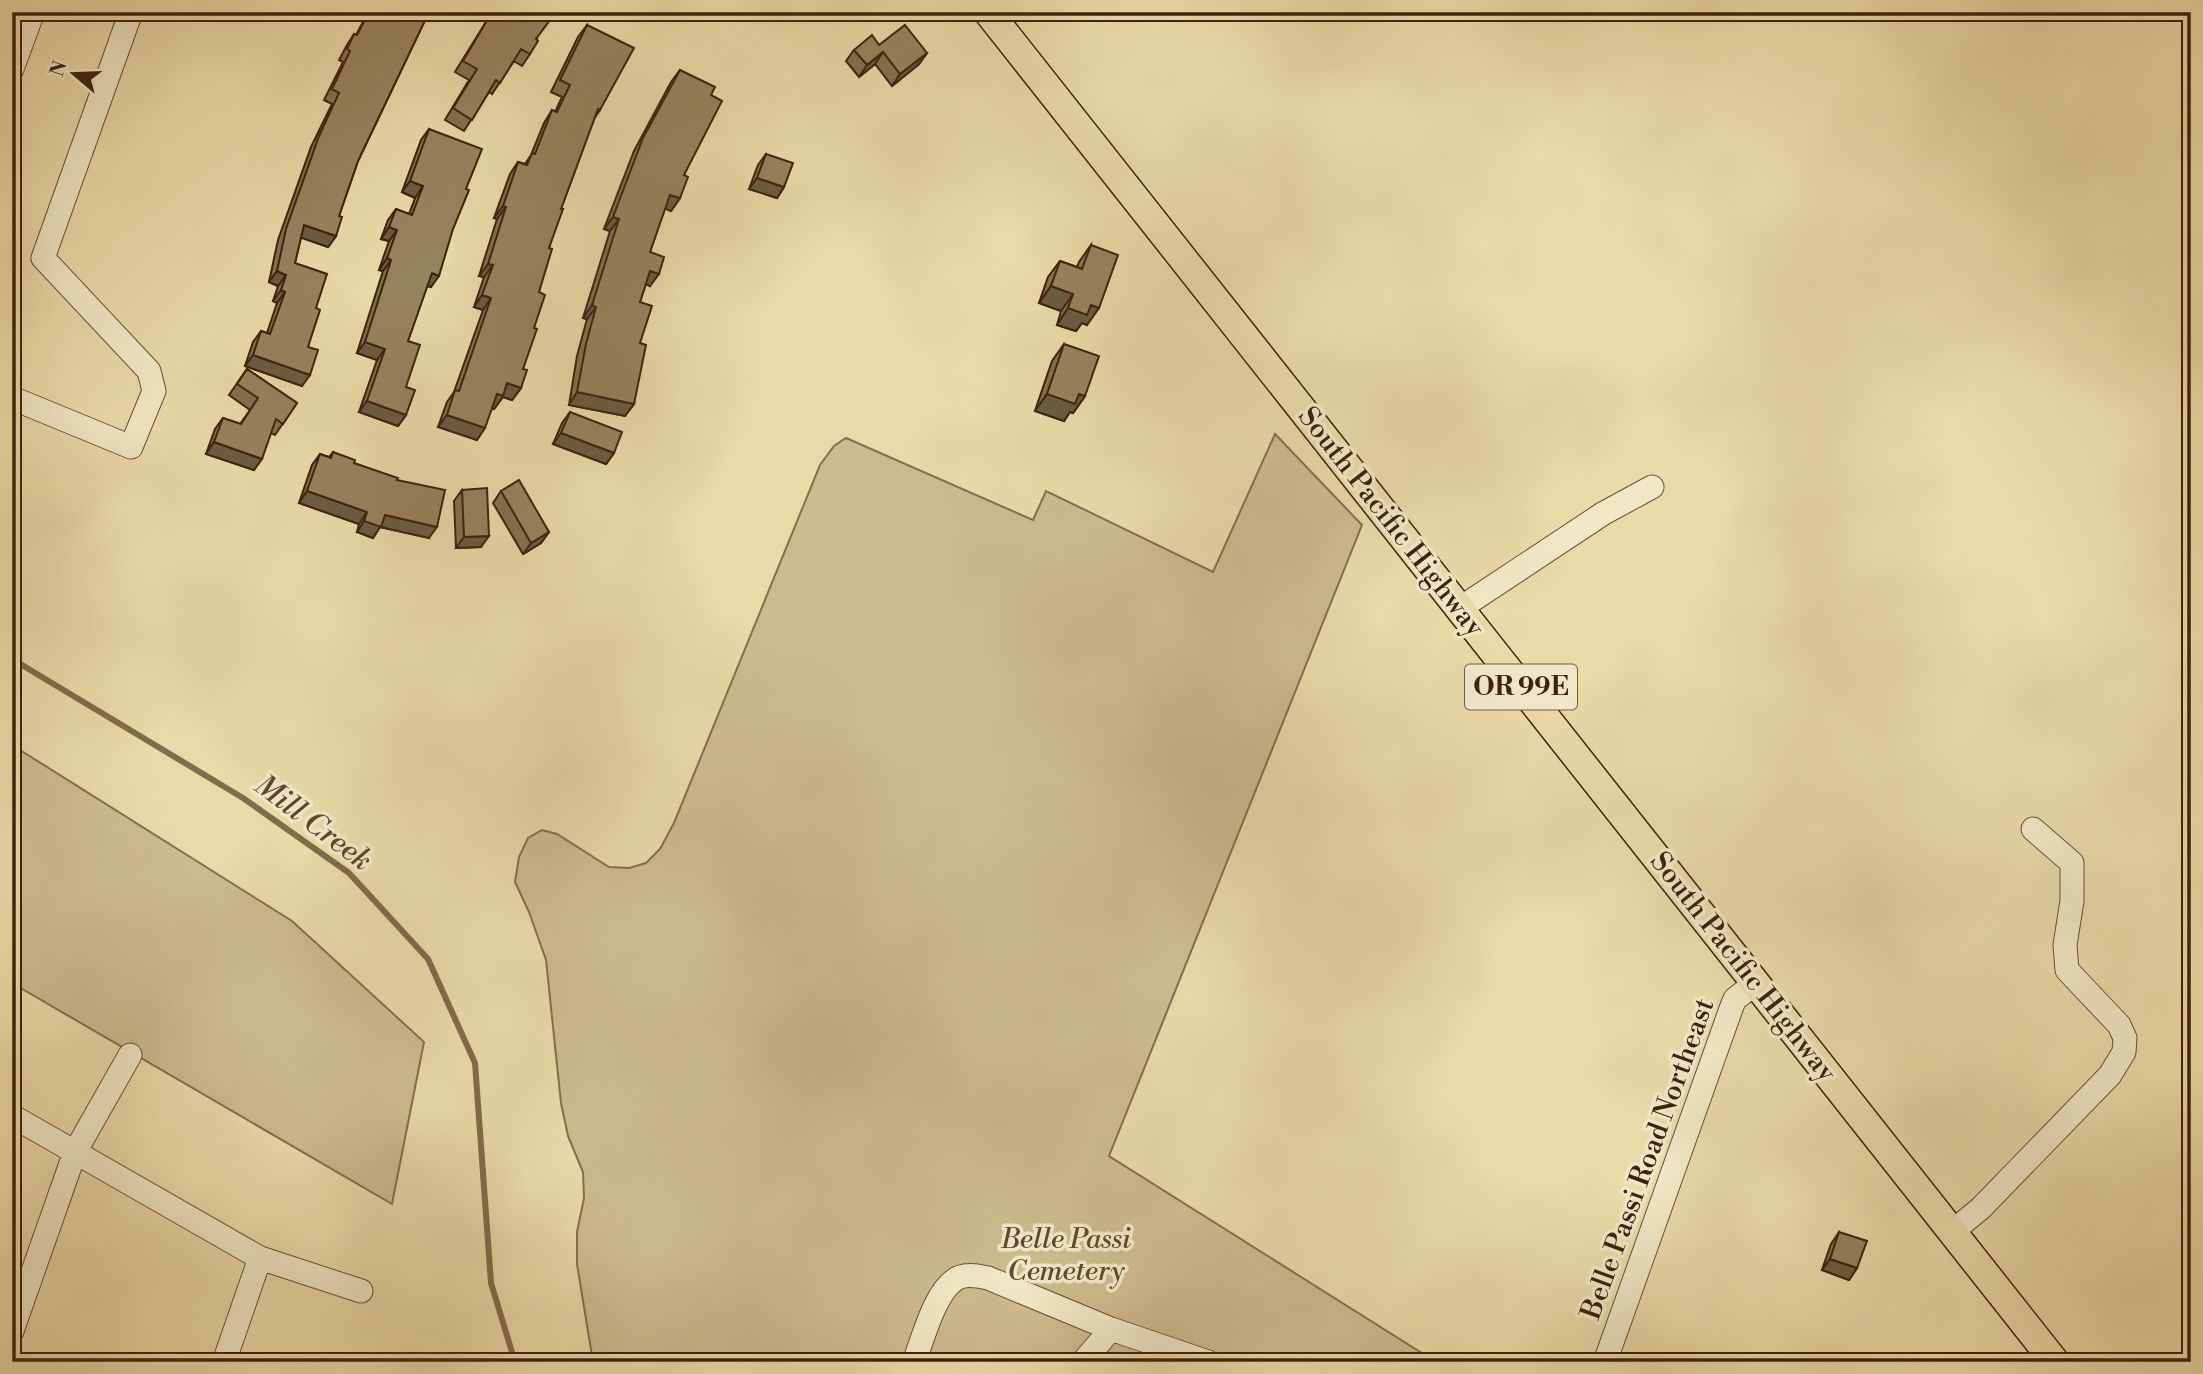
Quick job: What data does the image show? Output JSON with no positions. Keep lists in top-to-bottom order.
{
  "streets": {
    "main road": ["South Pacific Highway", "OR 99E"],
    "street": ["Belle Passi Road Northeast"]
  },
  "crossings": [
    ["South Pacific Highway", "Belle Passi Road Northeast"]
  ],
  "water": ["Mill Creek"],
  "parks": ["Belle Passi Cemetery"],
  "north": "left"
}
